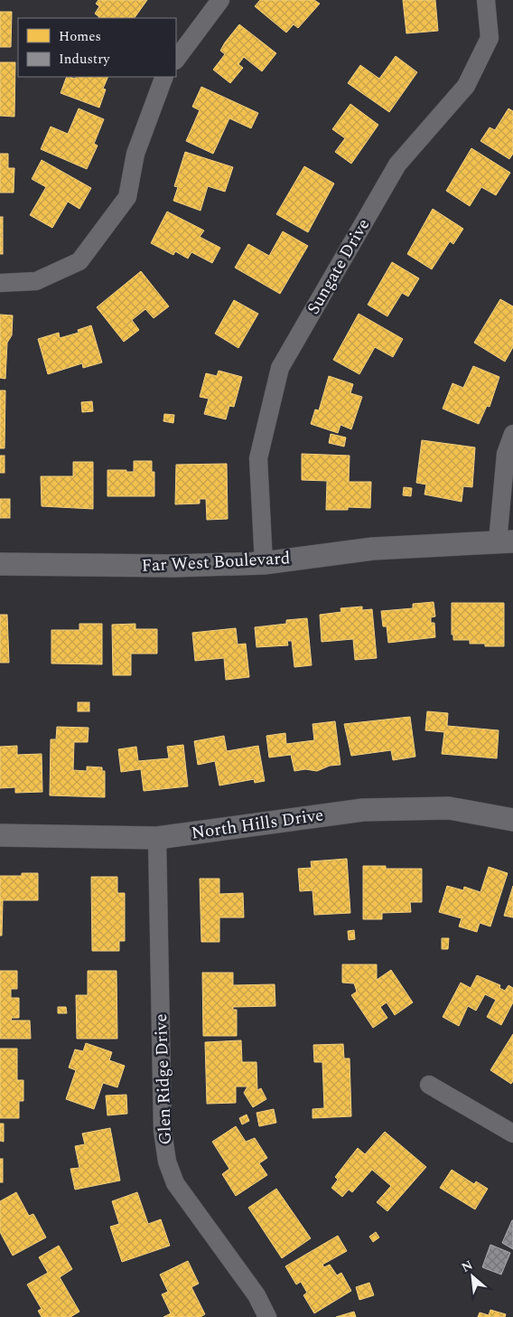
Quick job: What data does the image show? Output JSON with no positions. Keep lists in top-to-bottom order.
{
  "streets": {
    "street": [
      "Sungate Drive",
      "Far West Boulevard",
      "North Hills Drive",
      "Glen Ridge Drive"
    ]
  },
  "crossings": [
    ["Sungate Drive", "Far West Boulevard"],
    ["North Hills Drive", "Glen Ridge Drive"]
  ],
  "legend": ["Homes", "Industry"],
  "north": "top left"
}
